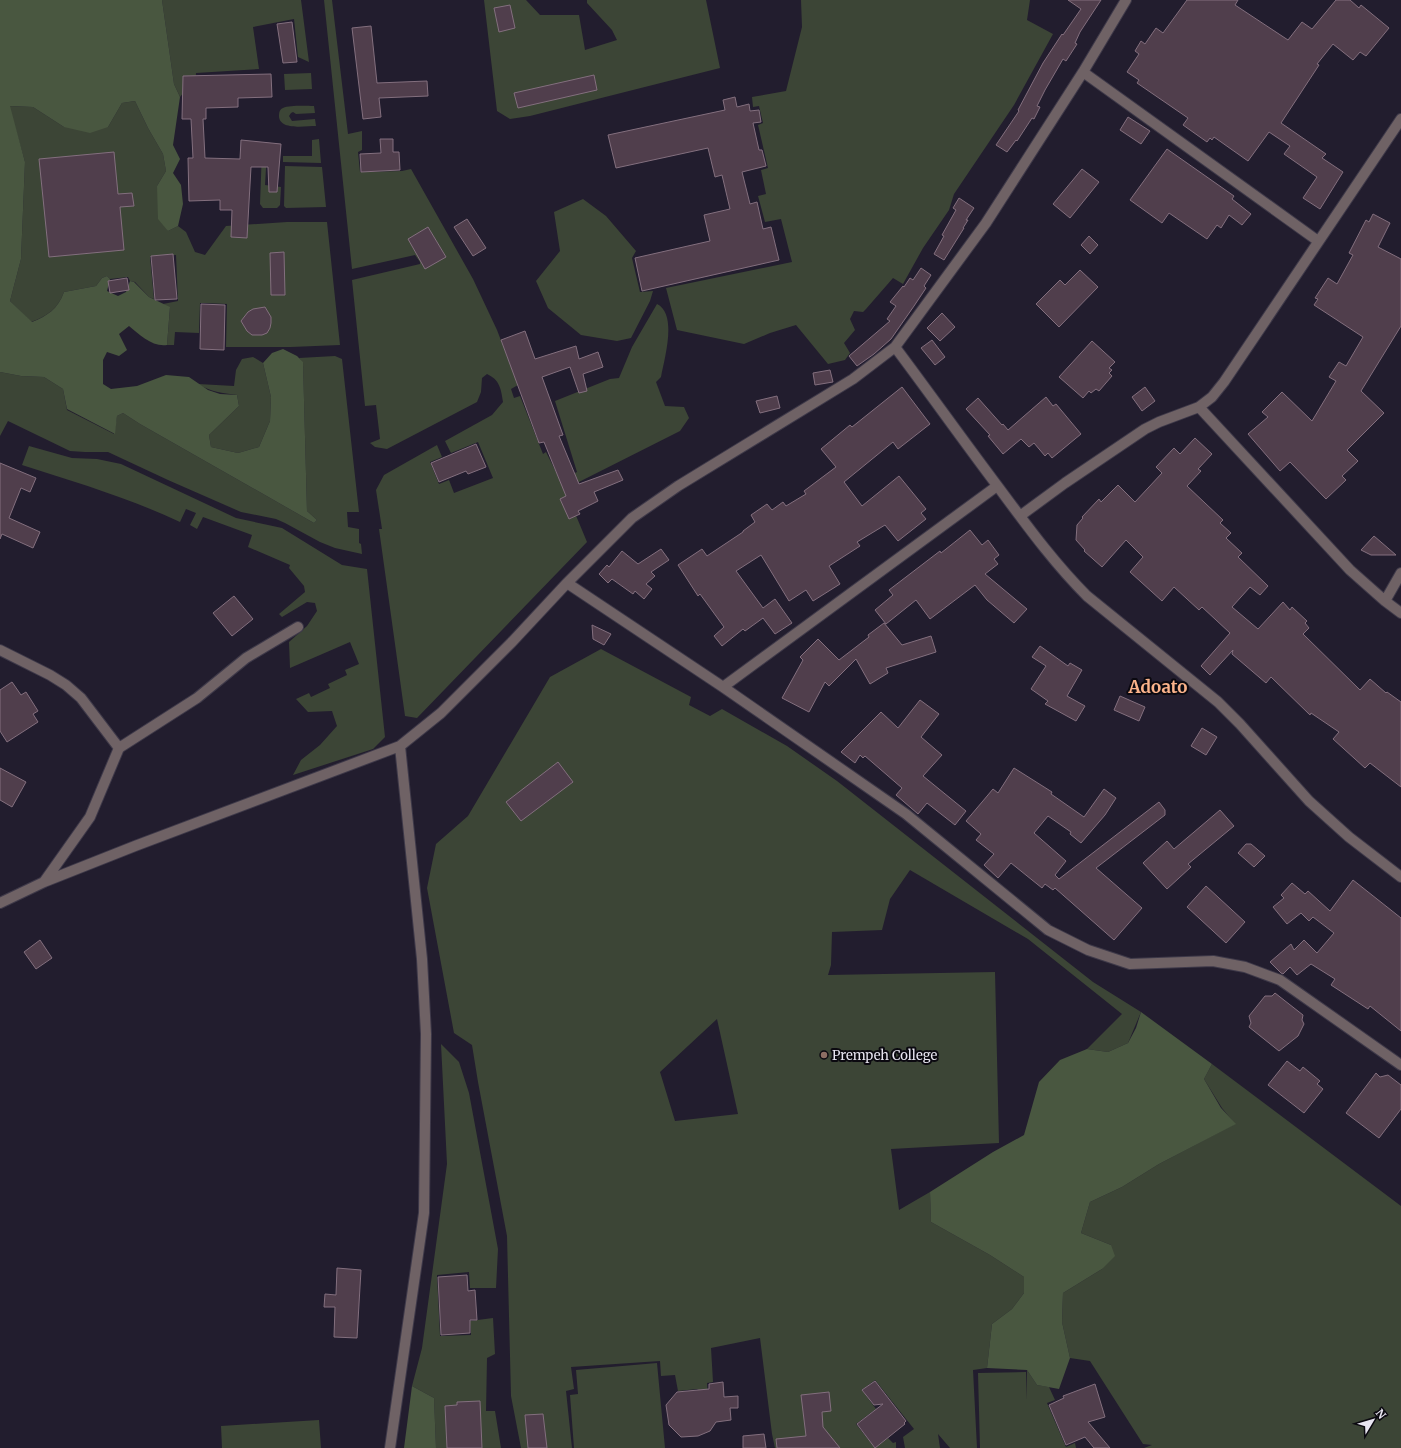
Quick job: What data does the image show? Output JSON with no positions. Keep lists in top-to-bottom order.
{
  "districts": ["Adoato"],
  "places": ["Prempeh College"],
  "north": "top right"
}
